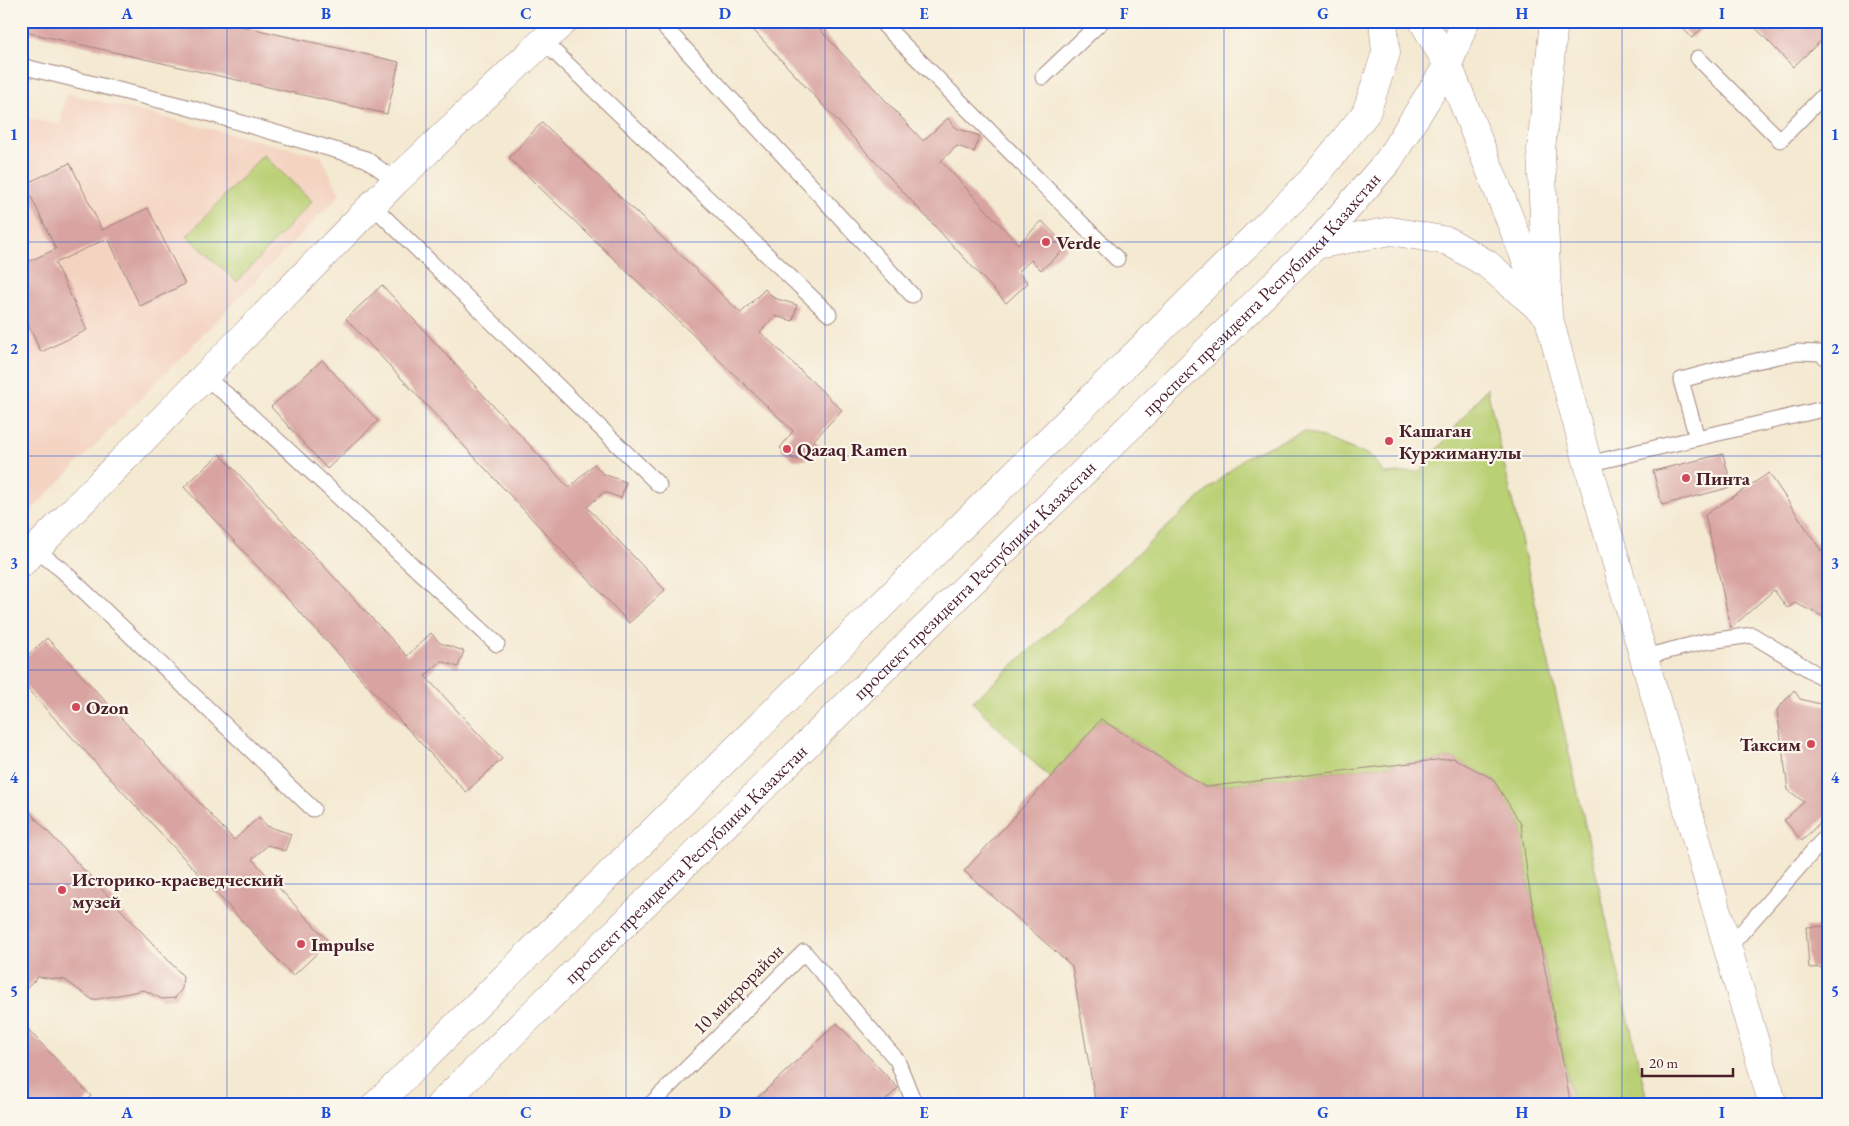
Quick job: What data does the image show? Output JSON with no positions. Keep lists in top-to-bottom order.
{
  "streets": {
    "main road": ["проспект президента Республики Казахстан"],
    "lane": ["10 микрорайон"]
  },
  "places": [
    "Verde",
    "Кашаган Куржиманулы",
    "Qazaq Ramen",
    "Пинта",
    "Ozon",
    "Таксим",
    "Историко-краеведческий музей",
    "Impulse"
  ],
  "scale_bar": "20 m",
  "grid": {
    "columns": [
      "A",
      "B",
      "C",
      "D",
      "E",
      "F",
      "G",
      "H",
      "I"
    ],
    "rows": [
      "1",
      "2",
      "3",
      "4",
      "5"
    ]
  }
}
